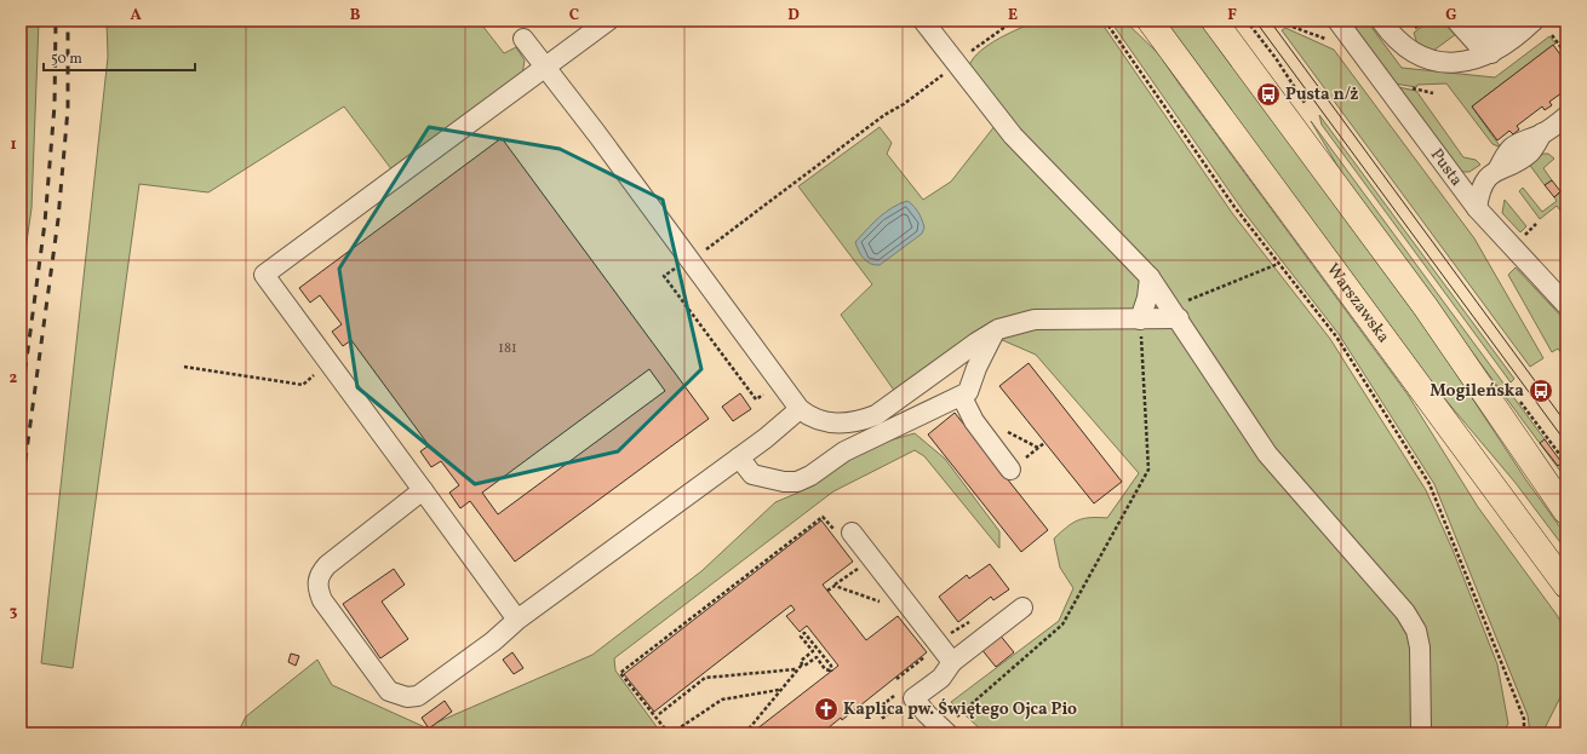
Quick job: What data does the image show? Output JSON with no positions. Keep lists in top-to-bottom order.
{
  "streets": {
    "main road": ["Warszawska"],
    "street": ["Pusta"]
  },
  "places": {
    "bus stop": ["Pusta n/ż", "Mogileńska"],
    "church": ["Kaplica pw. Świętego Ojca Pio"]
  },
  "house_numbers": ["181"],
  "scale_bar": "50 m",
  "grid": {
    "columns": [
      "A",
      "B",
      "C",
      "D",
      "E",
      "F",
      "G"
    ],
    "rows": ["1", "2", "3"]
  }
}
